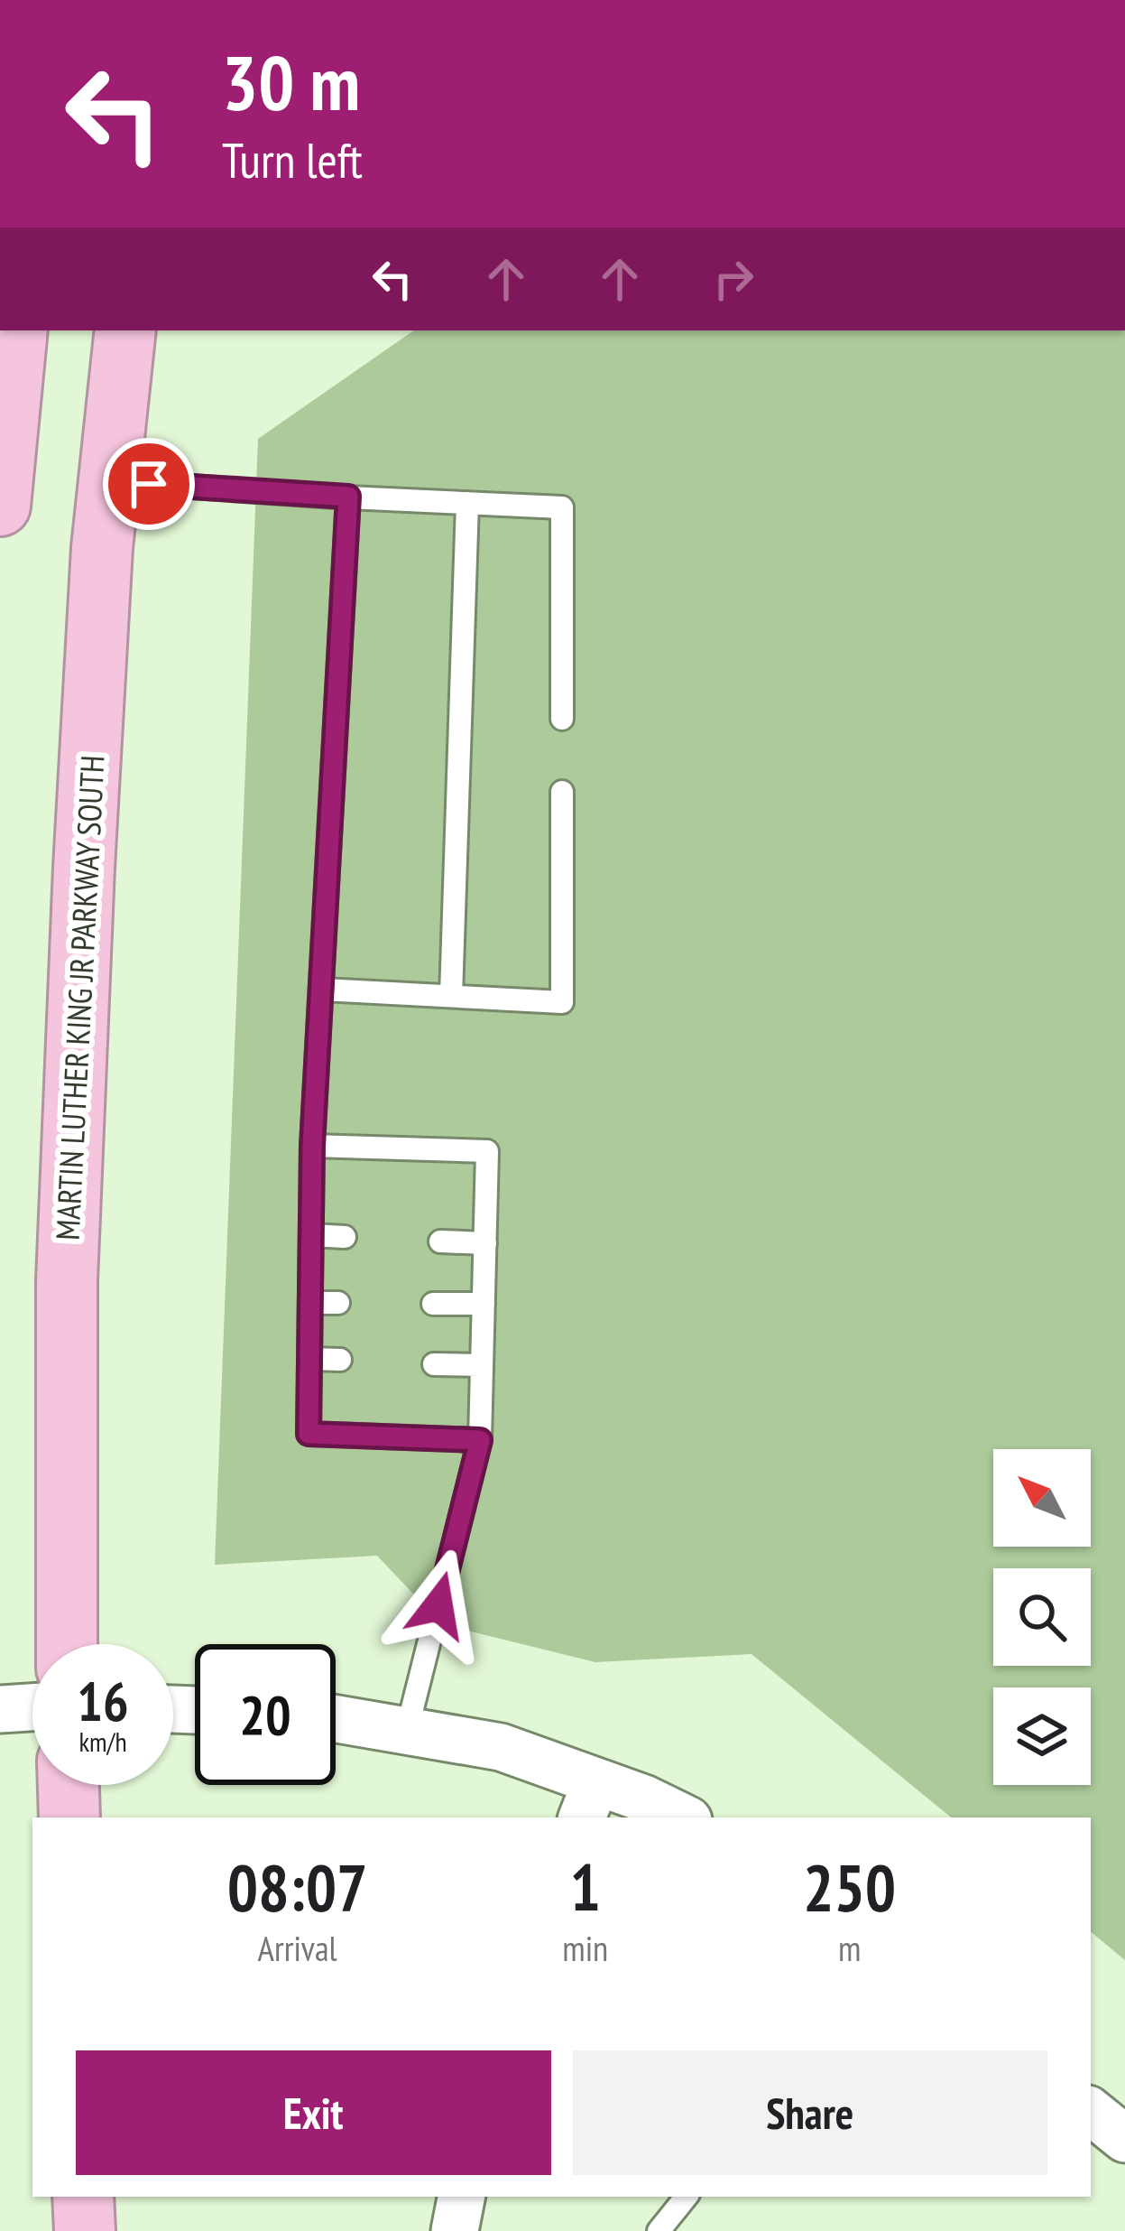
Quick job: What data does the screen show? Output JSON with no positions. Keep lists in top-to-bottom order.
{
  "streets": {
    "highway": ["MARTIN LUTHER KING JR PARKWAY SOUTH"]
  },
  "north": "top left",
  "page": {
    "turn": ["30 m", "Turn left"],
    "speed": "16 km/h",
    "limit": "20",
    "eta": [
      "08:07",
      "Arrival",
      "1",
      "min",
      "250",
      "m"
    ],
    "buttons": ["Exit", "Share"]
  }
}
